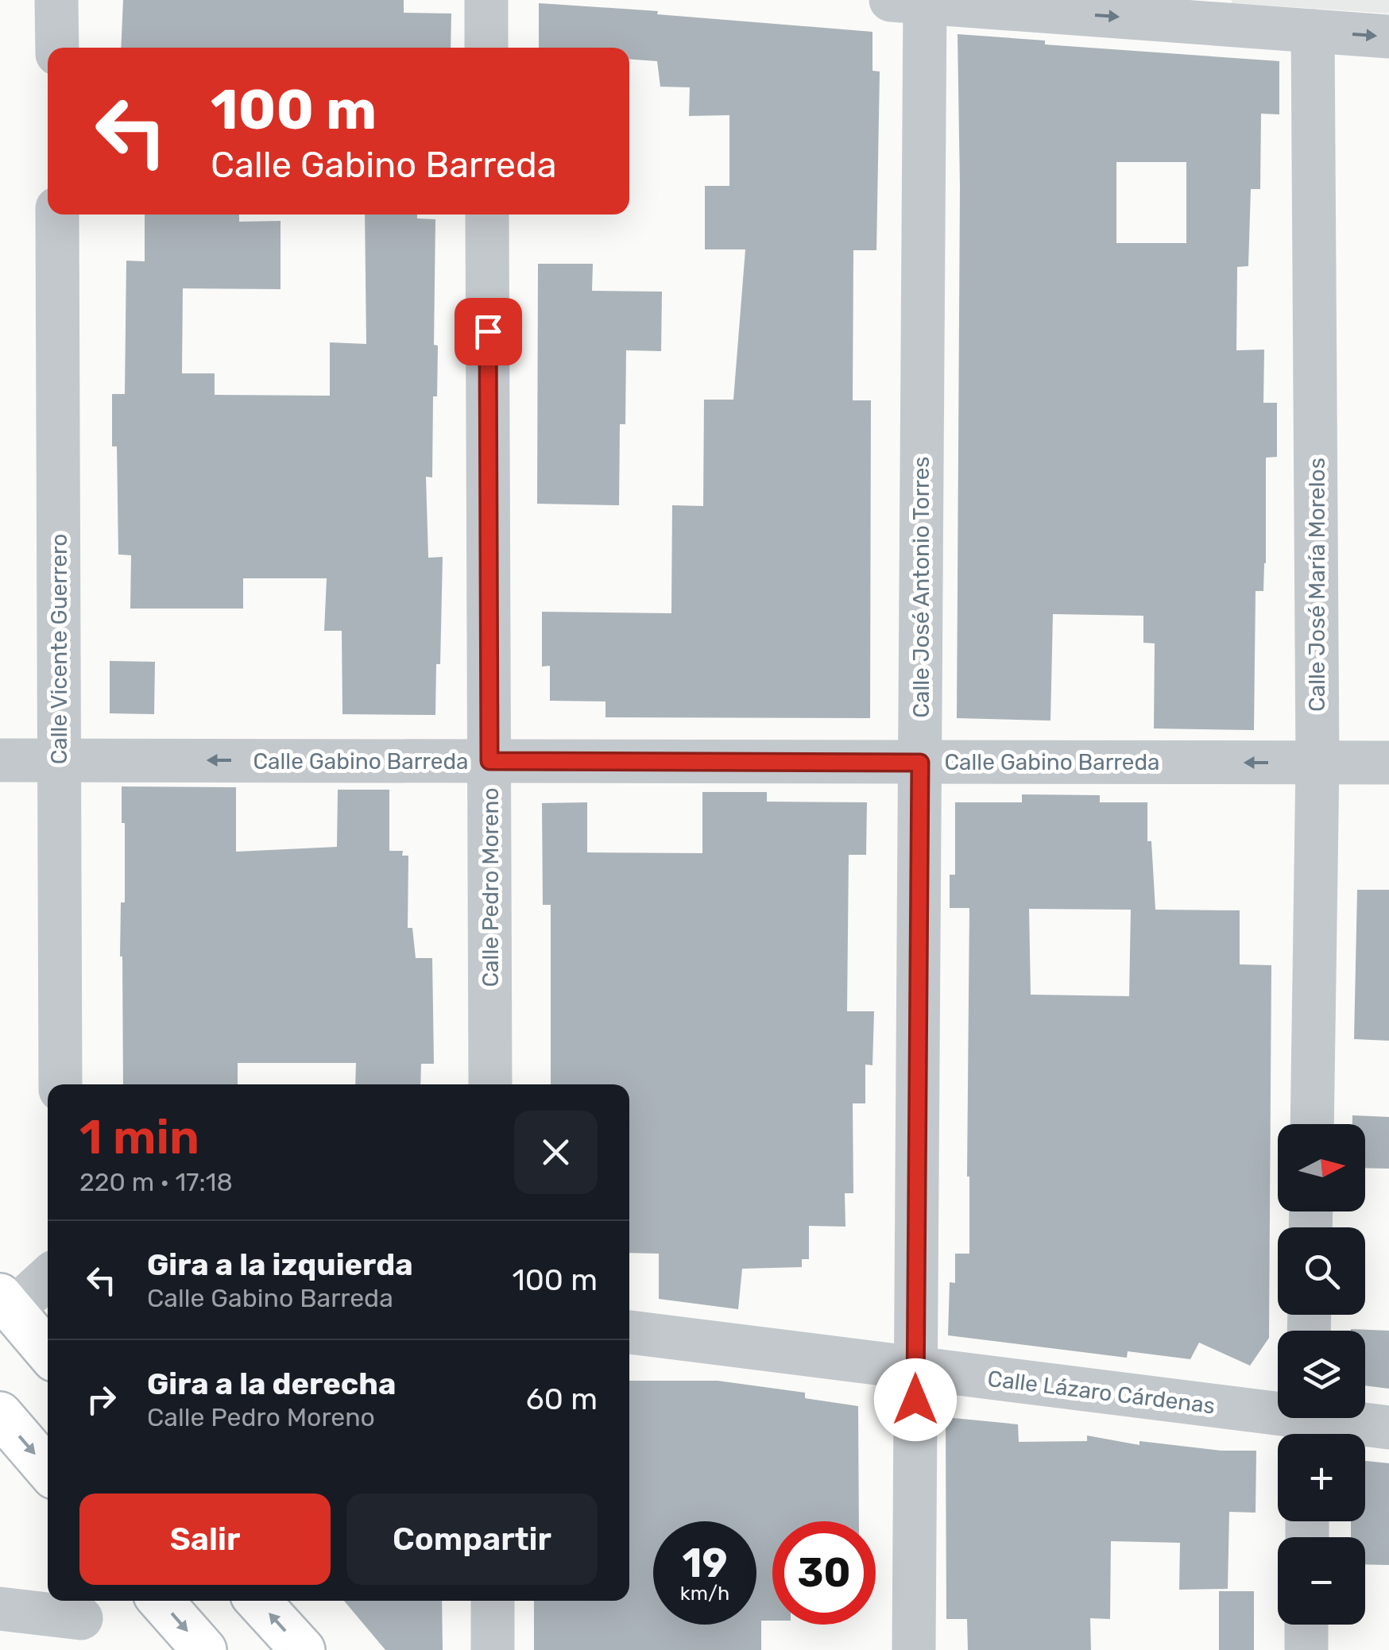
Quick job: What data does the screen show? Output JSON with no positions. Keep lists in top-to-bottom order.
{
  "streets": {
    "street": [
      "Calle José María Morelos",
      "Calle José Antonio Torres",
      "Calle Vicente Guerrero",
      "Calle Gabino Barreda",
      "Calle Pedro Moreno",
      "Calle Lázaro Cárdenas"
    ]
  },
  "crossings": [
    ["Calle José María Morelos", "Calle Gabino Barreda"],
    ["Calle José Antonio Torres", "Calle Gabino Barreda"],
    ["Calle José Antonio Torres", "Calle Lázaro Cárdenas"],
    ["Calle Vicente Guerrero", "Calle Gabino Barreda"],
    ["Calle Gabino Barreda", "Calle Pedro Moreno"]
  ],
  "one_way": ["Calle Gabino Barreda"],
  "north": "right",
  "page": {
    "turn": ["100 m", "Calle Gabino Barreda"],
    "heading": ["1 min", "220 m · 17:18"],
    "map_buttons": ["+", "−"],
    "list": [
      {
        "name": "Gira a la izquierda",
        "note": "Calle Gabino Barreda",
        "value": "100 m"
      },
      {
        "name": "Gira a la derecha",
        "note": "Calle Pedro Moreno",
        "value": "60 m"
      }
    ],
    "buttons": ["Salir", "Compartir"],
    "speed": "19 km/h",
    "limit": "30"
  }
}
